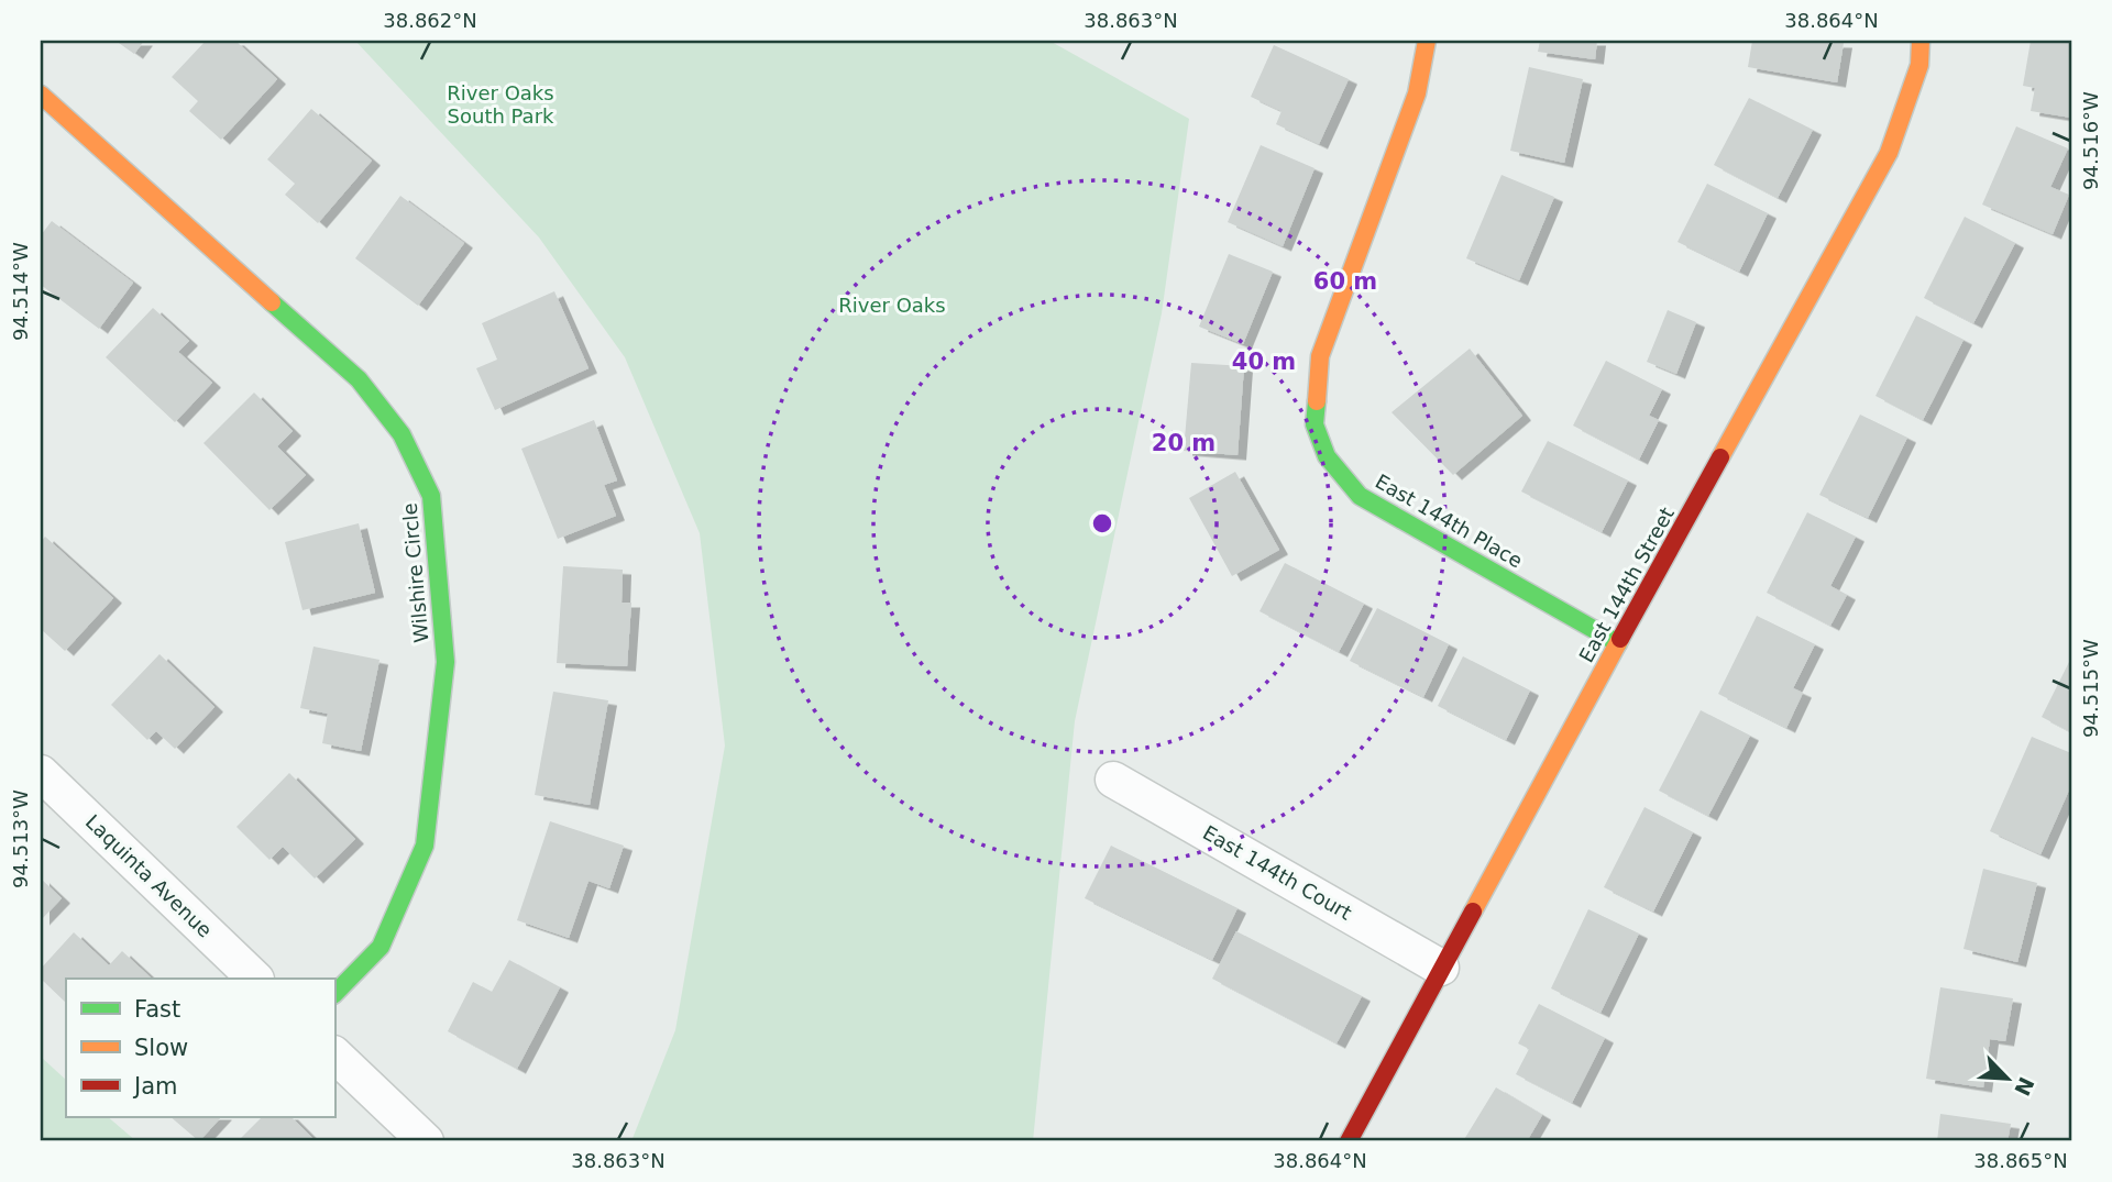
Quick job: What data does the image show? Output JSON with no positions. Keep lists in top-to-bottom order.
{
  "streets": {
    "street": [
      "East 144th Place",
      "Wilshire Circle",
      "East 144th Street",
      "East 144th Court",
      "Laquinta Avenue"
    ]
  },
  "crossings": [
    ["East 144th Place", "East 144th Street"],
    ["East 144th Street", "East 144th Court"]
  ],
  "parks": ["River Oaks South Park", "River Oaks"],
  "legend": ["Fast", "Slow", "Jam"],
  "north": "bottom right",
  "coordinates": [
    "38.862°N",
    "38.863°N",
    "38.864°N",
    "94.516°W",
    "94.514°W",
    "94.515°W",
    "94.513°W",
    "38.865°N"
  ],
  "rings": ["60 m", "40 m", "20 m"]
}
